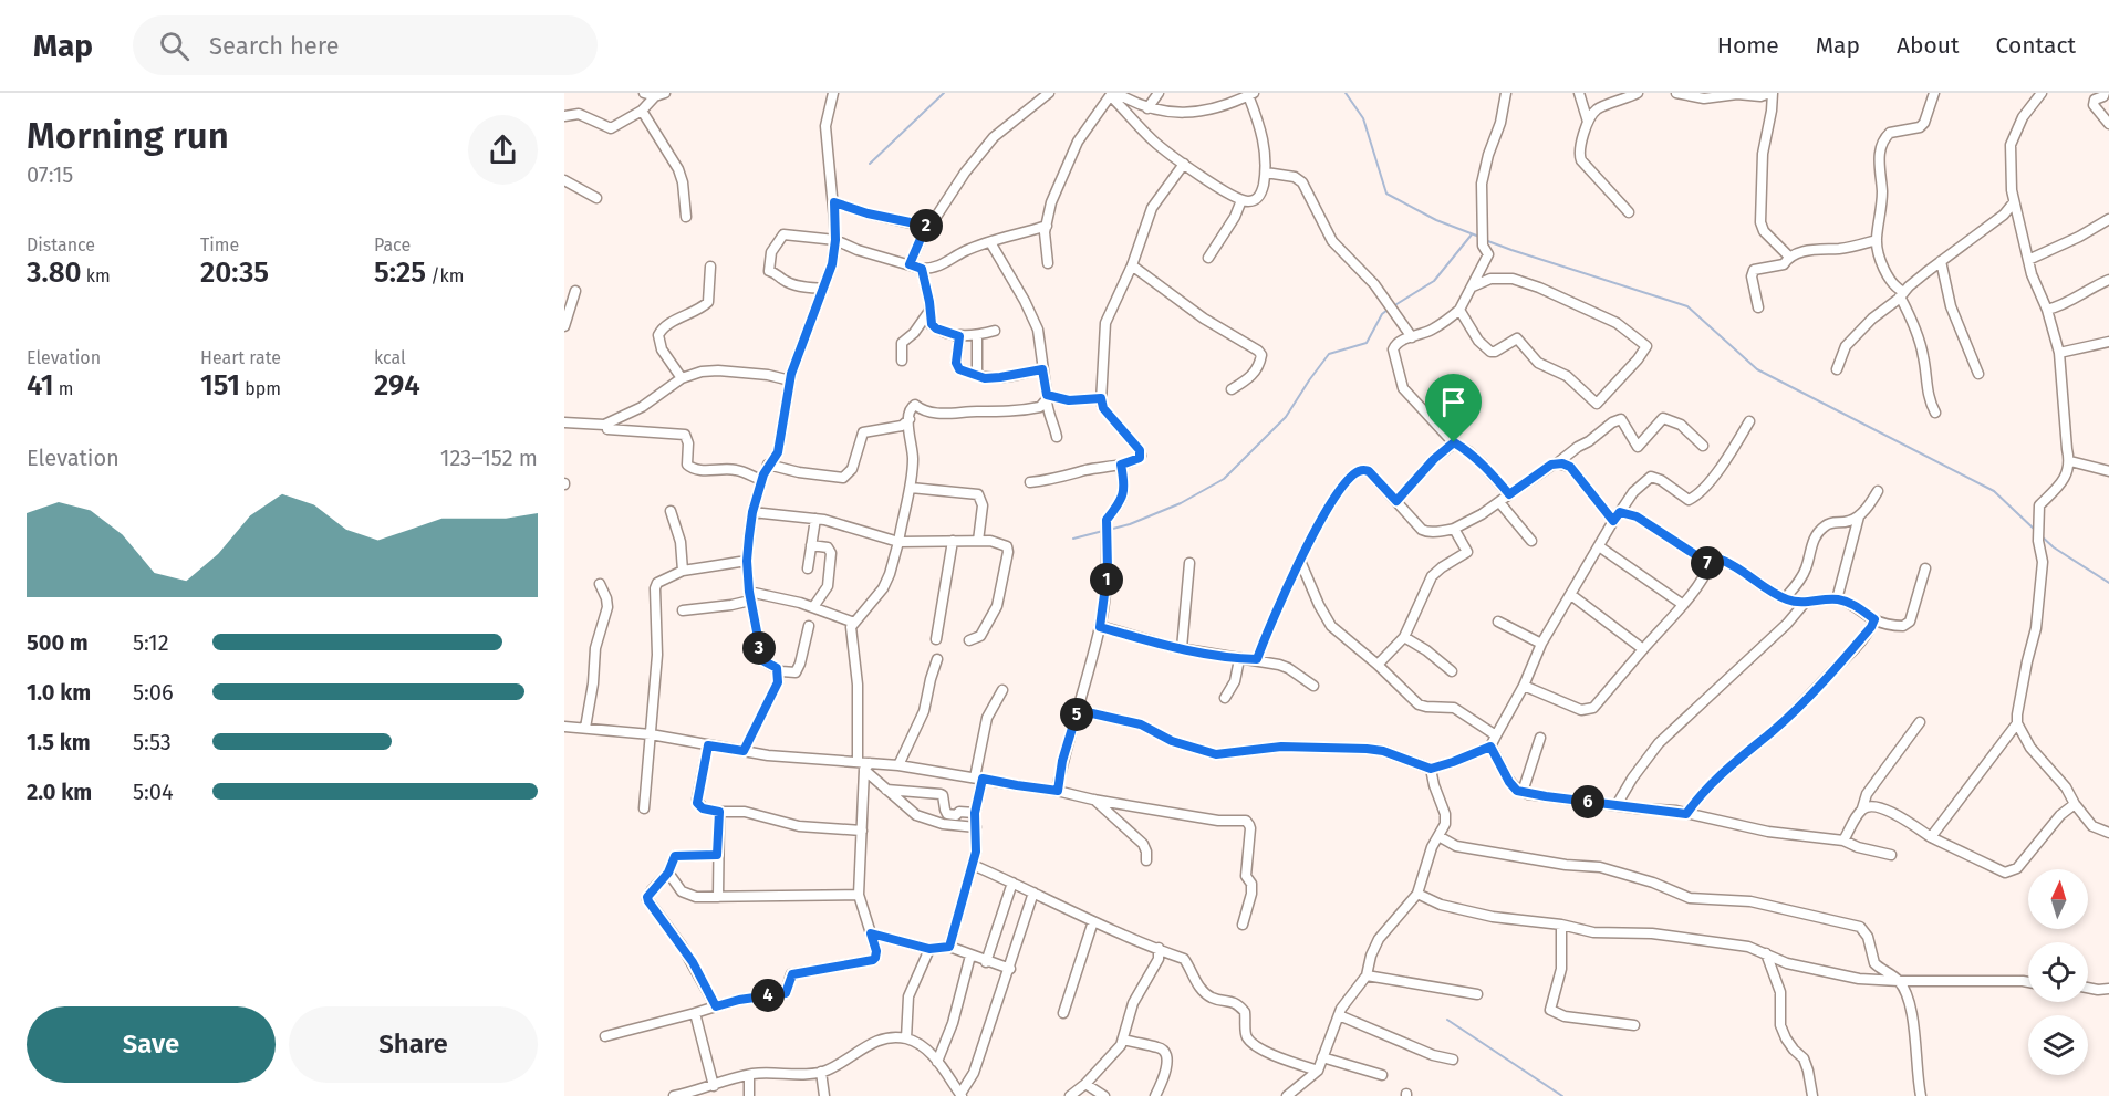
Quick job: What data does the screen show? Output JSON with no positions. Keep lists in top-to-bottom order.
{
  "north": "top",
  "page": {
    "header": "Map",
    "search": "Search here",
    "nav": [
      "Home",
      "Map",
      "About",
      "Contact"
    ],
    "heading": ["Morning run", "07:15"],
    "stats": [
      ["Distance", "3.80 km"],
      ["Time", "20:35"],
      ["Pace", "5:25 /km"],
      ["Elevation", "41 m"],
      ["Heart rate", "151 bpm"],
      ["kcal", "294"]
    ],
    "pins": [
      "2",
      "7",
      "1",
      "3",
      "5",
      "6",
      "4"
    ],
    "chart": ["Elevation", "123–152 m"],
    "list": [
      {
        "name": "500 m",
        "note": "5:12"
      },
      {
        "name": "1.0 km",
        "note": "5:06"
      },
      {
        "name": "1.5 km",
        "note": "5:53"
      },
      {
        "name": "2.0 km",
        "note": "5:04"
      }
    ],
    "buttons": ["Save", "Share"]
  }
}
